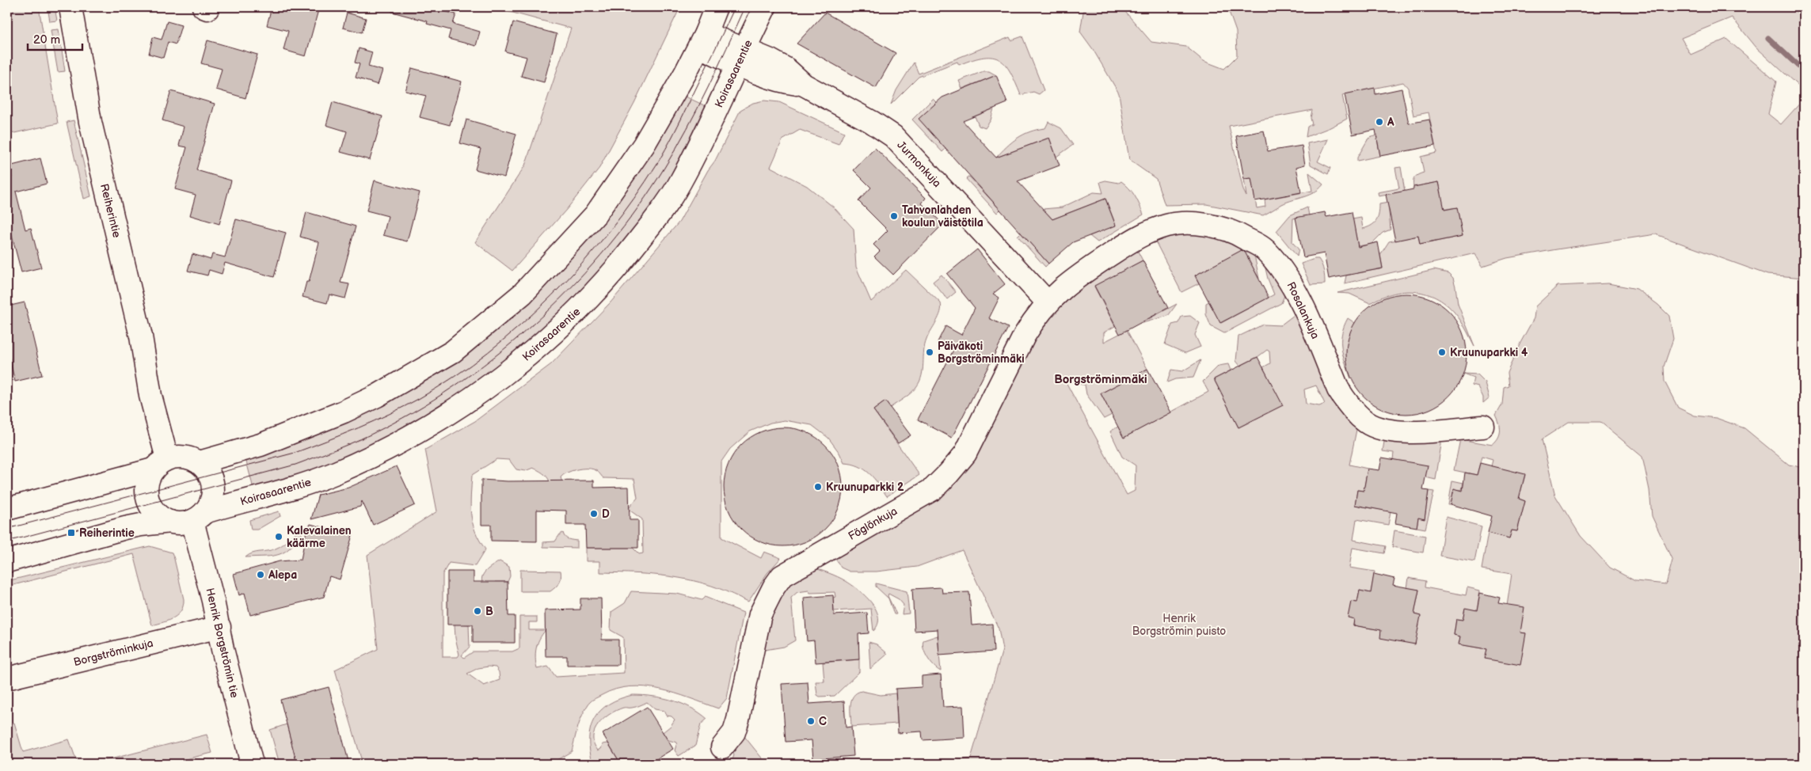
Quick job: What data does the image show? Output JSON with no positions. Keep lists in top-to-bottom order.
{
  "streets": {
    "street": [
      "Koirasaarentie",
      "Jurmonkuja",
      "Reiherintie",
      "Rosalankuja",
      "Föglönkuja",
      "Henrik Borgströmin tie",
      "Borgströminkuja"
    ]
  },
  "crossings": [
    ["Koirasaarentie", "Jurmonkuja"],
    ["Koirasaarentie", "Reiherintie"],
    ["Koirasaarentie", "Henrik Borgströmin tie"],
    ["Jurmonkuja", "Rosalankuja"],
    ["Jurmonkuja", "Föglönkuja"],
    ["Reiherintie", "Henrik Borgströmin tie"],
    ["Rosalankuja", "Föglönkuja"],
    ["Henrik Borgströmin tie", "Borgströminkuja"]
  ],
  "districts": ["Borgströminmäki"],
  "parks": ["Henrik Borgströmin puisto"],
  "places": {
    "other": [
      "A",
      "Tahvonlahden koulun väistötila",
      "Päiväkoti Borgströminmäki",
      "Kruunuparkki 4",
      "Kruunuparkki 2",
      "D",
      "Kalevalainen käärme",
      "Alepa",
      "B",
      "C"
    ],
    "transit": ["Reiherintie"]
  },
  "scale_bar": "20 m"
}
